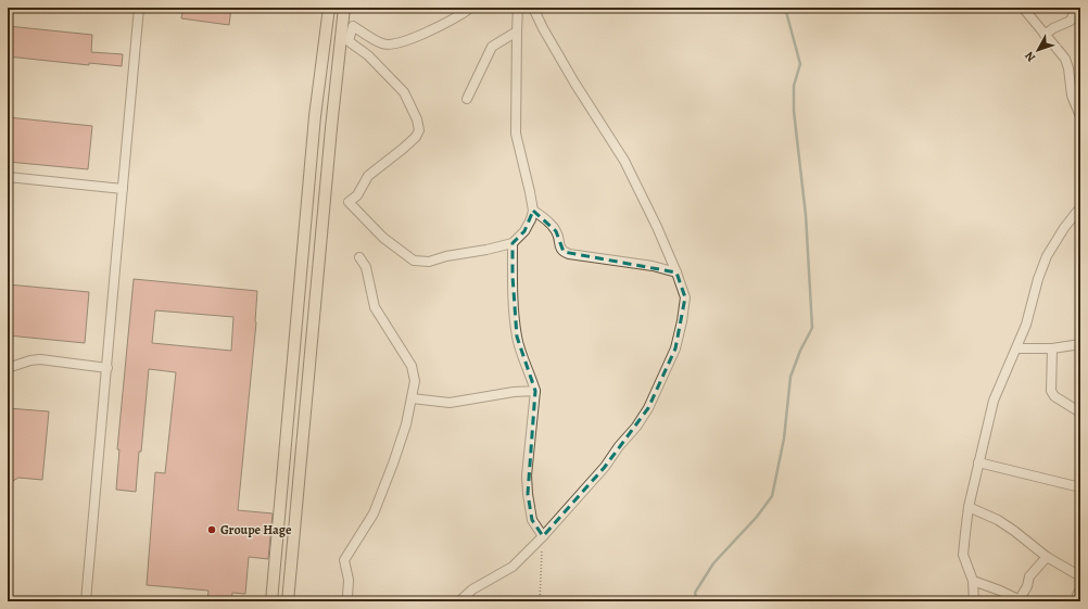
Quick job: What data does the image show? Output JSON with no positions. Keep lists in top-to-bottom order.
{
  "places": ["Groupe Hage"],
  "north": "bottom left"
}
